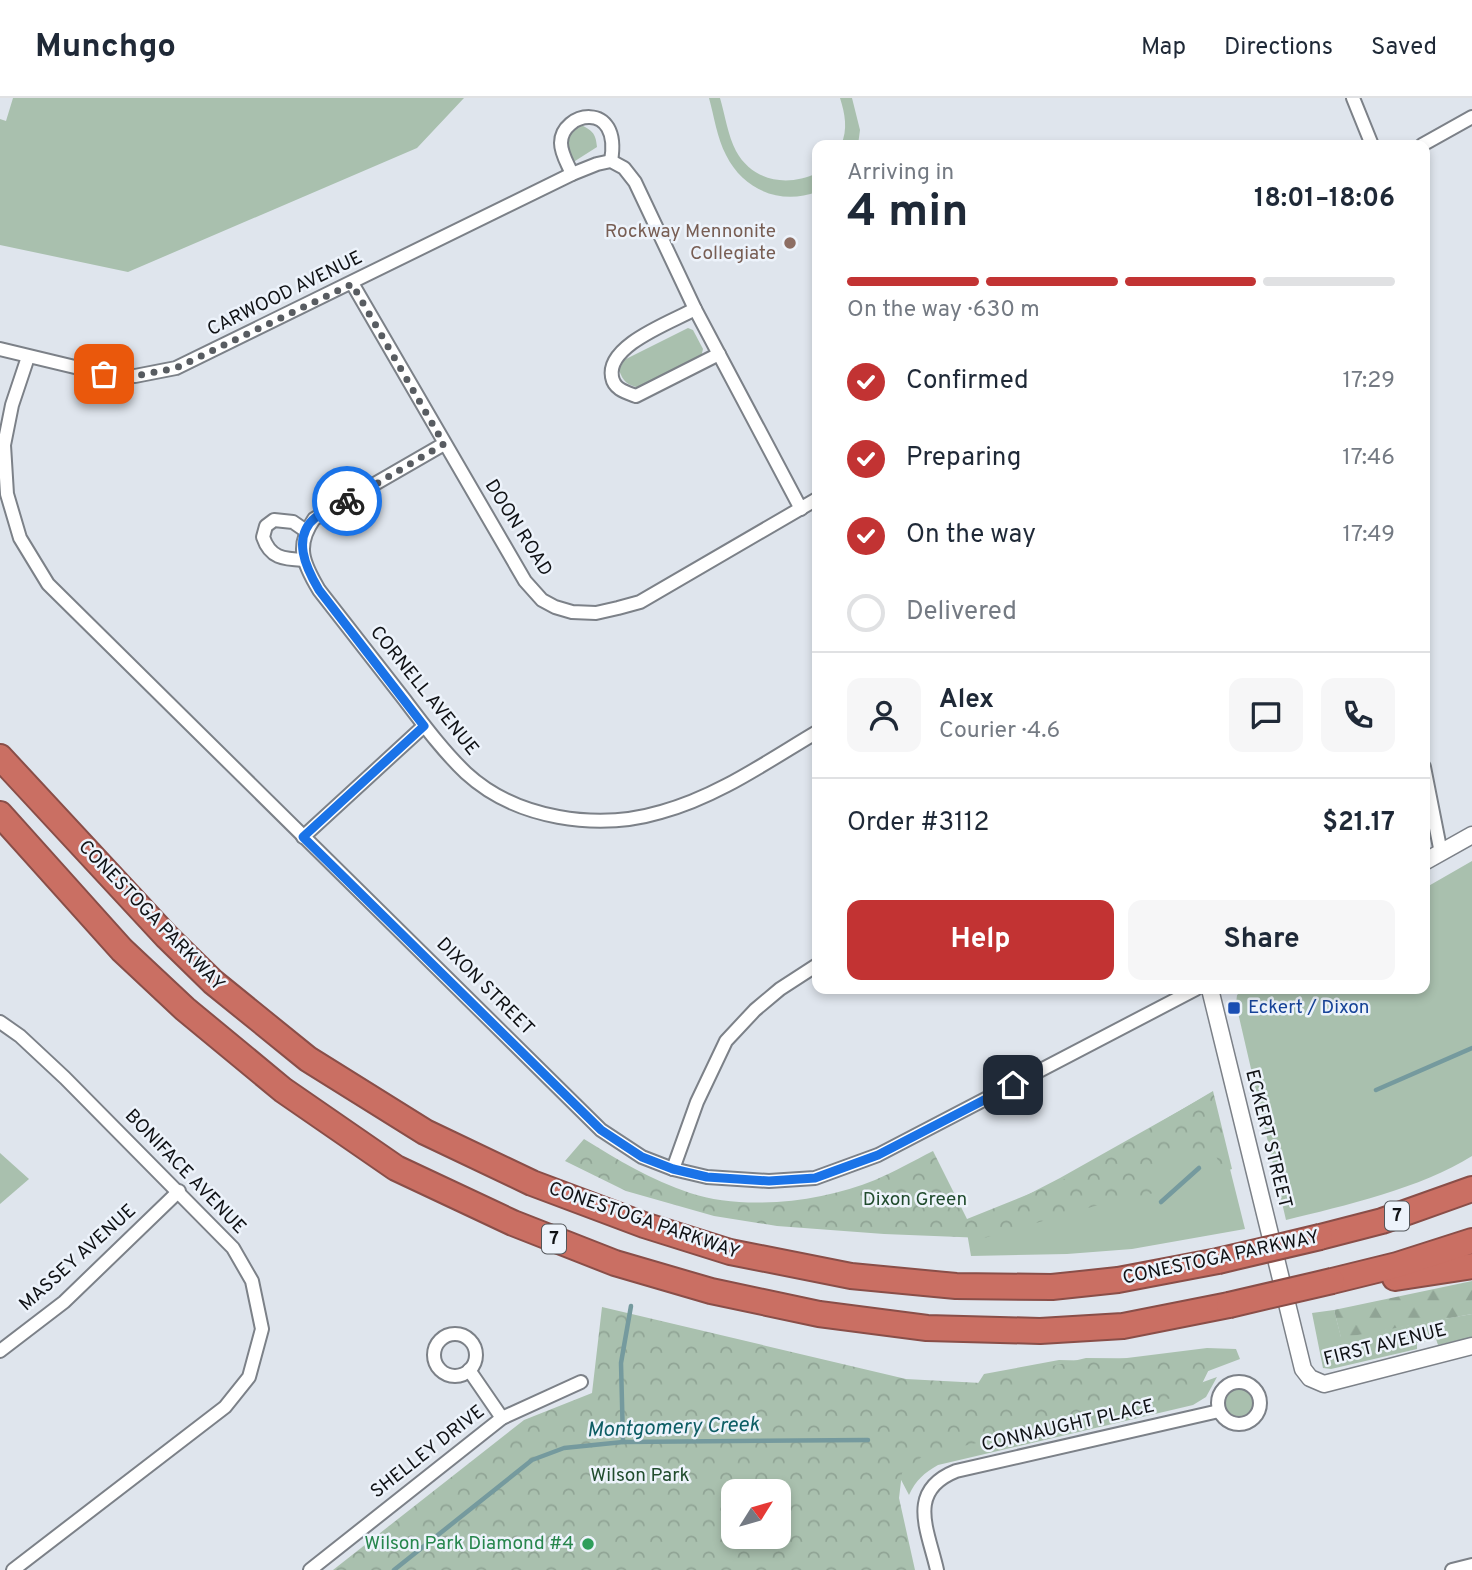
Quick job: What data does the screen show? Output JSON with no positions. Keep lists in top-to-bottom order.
{
  "streets": {
    "highway": ["CONESTOGA PARKWAY", "7"],
    "street": [
      "CARWOOD AVENUE",
      "DOON ROAD",
      "CORNELL AVENUE",
      "DIXON STREET",
      "ECKERT STREET",
      "BONIFACE AVENUE",
      "MASSEY AVENUE",
      "FIRST AVENUE",
      "CONNAUGHT PLACE",
      "SHELLEY DRIVE"
    ]
  },
  "crossings": [
    ["CARWOOD AVENUE", "DOON ROAD"],
    ["CARWOOD AVENUE", "DIXON STREET"],
    ["ECKERT STREET", "FIRST AVENUE"],
    ["BONIFACE AVENUE", "MASSEY AVENUE"]
  ],
  "water": ["Montgomery Creek"],
  "parks": ["Dixon Green", "Wilson Park"],
  "places": {
    "other": ["Rockway Mennonite Collegiate", "Wilson Park Diamond #4"],
    "transit": ["Eckert / Dixon"]
  },
  "north": "top right",
  "page": {
    "header": "Munchgo",
    "nav": ["Map", "Directions", "Saved"],
    "heading": ["4 min", "Arriving in", "18:01–18:06"],
    "panel": [
      "Alex",
      "Courier · 4.6",
      "Order #3112",
      "$21.17"
    ],
    "bar": "On the way · 630 m",
    "list": [
      ["Confirmed", "17:29"],
      ["Preparing", "17:46"],
      ["On the way", "17:49"],
      "Delivered"
    ],
    "buttons": ["Help", "Share"]
  }
}
